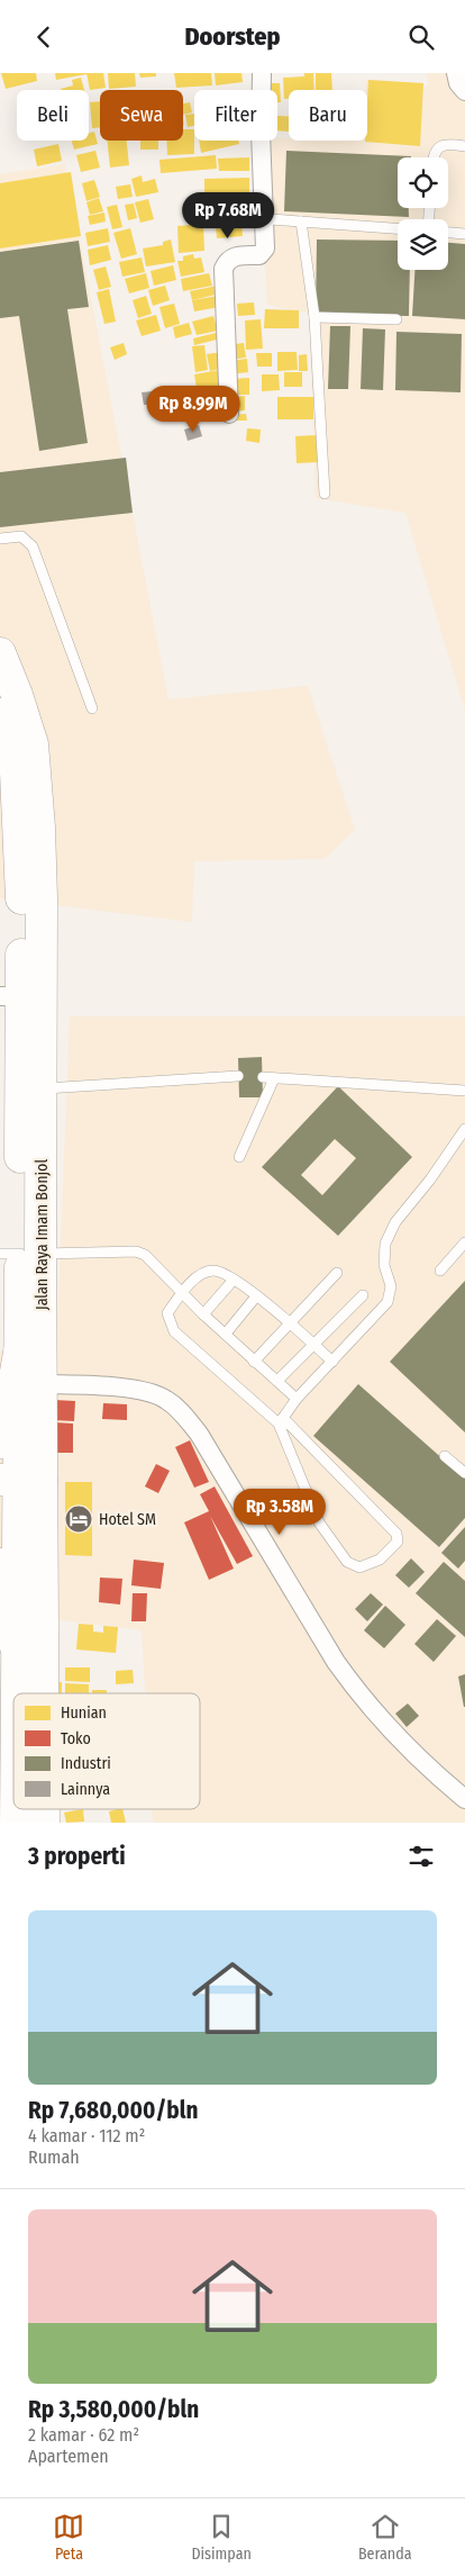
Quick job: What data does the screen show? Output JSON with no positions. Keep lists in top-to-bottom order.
{
  "streets": {
    "highway": ["Jalan Raya Imam Bonjol"]
  },
  "places": {
    "hotel": ["Hotel SM"]
  },
  "legend": [
    "Hunian",
    "Toko",
    "Industri",
    "Lainnya"
  ],
  "page": {
    "header": "Doorstep",
    "chip": [
      "Beli",
      "Sewa",
      "Filter",
      "Baru"
    ],
    "price": ["Rp 7.68M", "Rp 8.99M", "Rp 3.58M"],
    "heading": "3 properti",
    "list": [
      {
        "name": "Rp 7,680,000/bln",
        "note": "4 kamar · 112 m² · Rumah"
      },
      {
        "name": "Rp 3,580,000/bln",
        "note": "2 kamar · 62 m² · Apartemen"
      }
    ],
    "tabs": ["Peta", "Disimpan", "Beranda"]
  }
}
